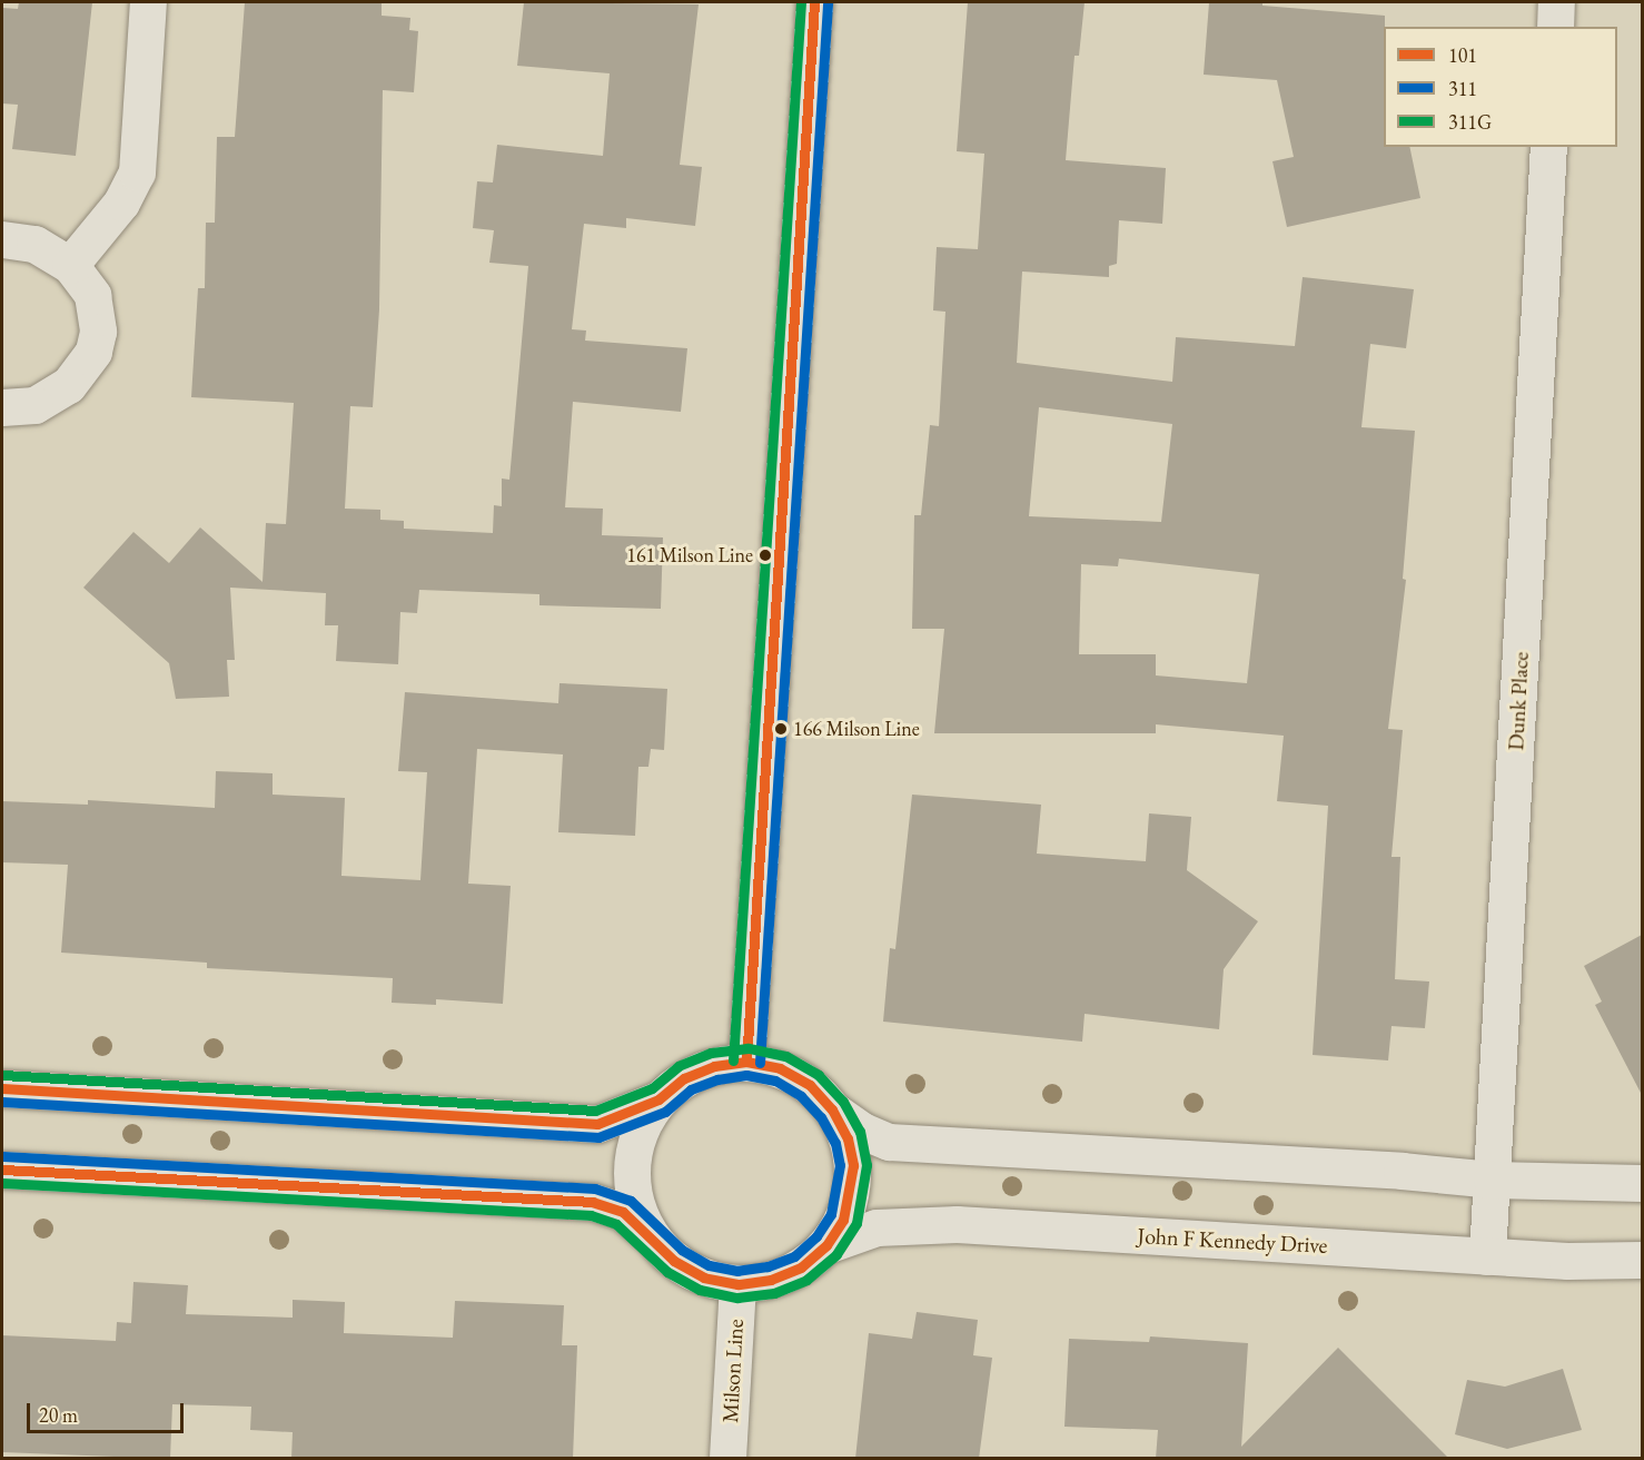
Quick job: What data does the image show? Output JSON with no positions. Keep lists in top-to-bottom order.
{
  "streets": {
    "main road": ["Dunk Place", "John F Kennedy Drive", "Milson Line"]
  },
  "crossings": [
    ["Dunk Place", "John F Kennedy Drive"],
    ["John F Kennedy Drive", "Milson Line"]
  ],
  "places": ["161 Milson Line", "166 Milson Line"],
  "lines": ["transit line 101", "transit line 311G", "transit line 311"],
  "legend": ["101", "311", "311G"],
  "scale_bar": "20 m"
}
